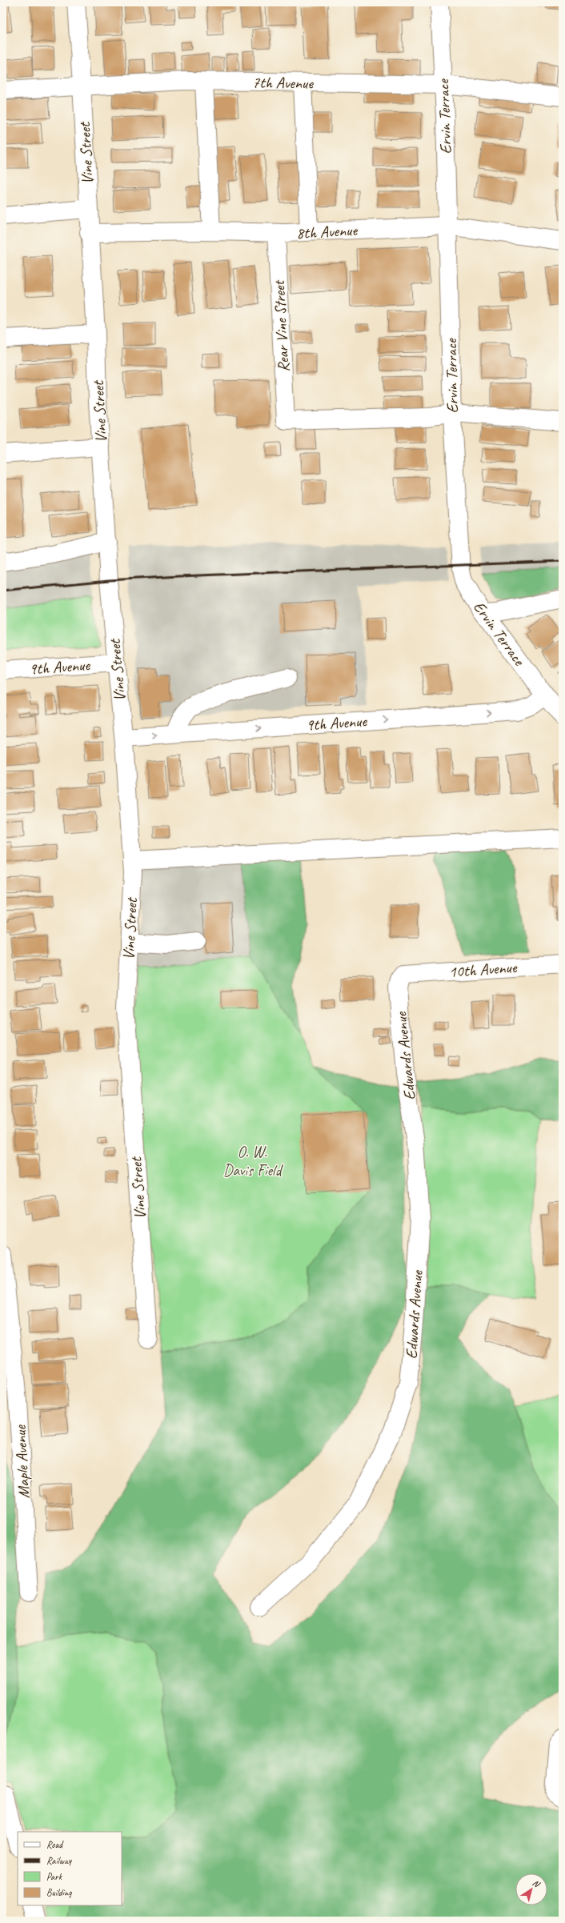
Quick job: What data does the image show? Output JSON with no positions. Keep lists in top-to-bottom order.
{
  "streets": {
    "street": [
      "7th Avenue",
      "Ervin Terrace",
      "Vine Street",
      "8th Avenue",
      "Rear Vine Street",
      "9th Avenue",
      "10th Avenue",
      "Edwards Avenue",
      "Maple Avenue"
    ]
  },
  "crossings": [
    ["7th Avenue", "Ervin Terrace"],
    ["7th Avenue", "Vine Street"],
    ["Ervin Terrace", "8th Avenue"],
    ["Ervin Terrace", "Rear Vine Street"],
    ["Ervin Terrace", "9th Avenue"],
    ["Vine Street", "8th Avenue"],
    ["Vine Street", "9th Avenue"],
    ["8th Avenue", "Rear Vine Street"],
    ["10th Avenue", "Edwards Avenue"]
  ],
  "parks": ["O. W. Davis Field"],
  "legend": [
    "Road",
    "Railway",
    "Park",
    "Building"
  ],
  "north": "top right"
}
